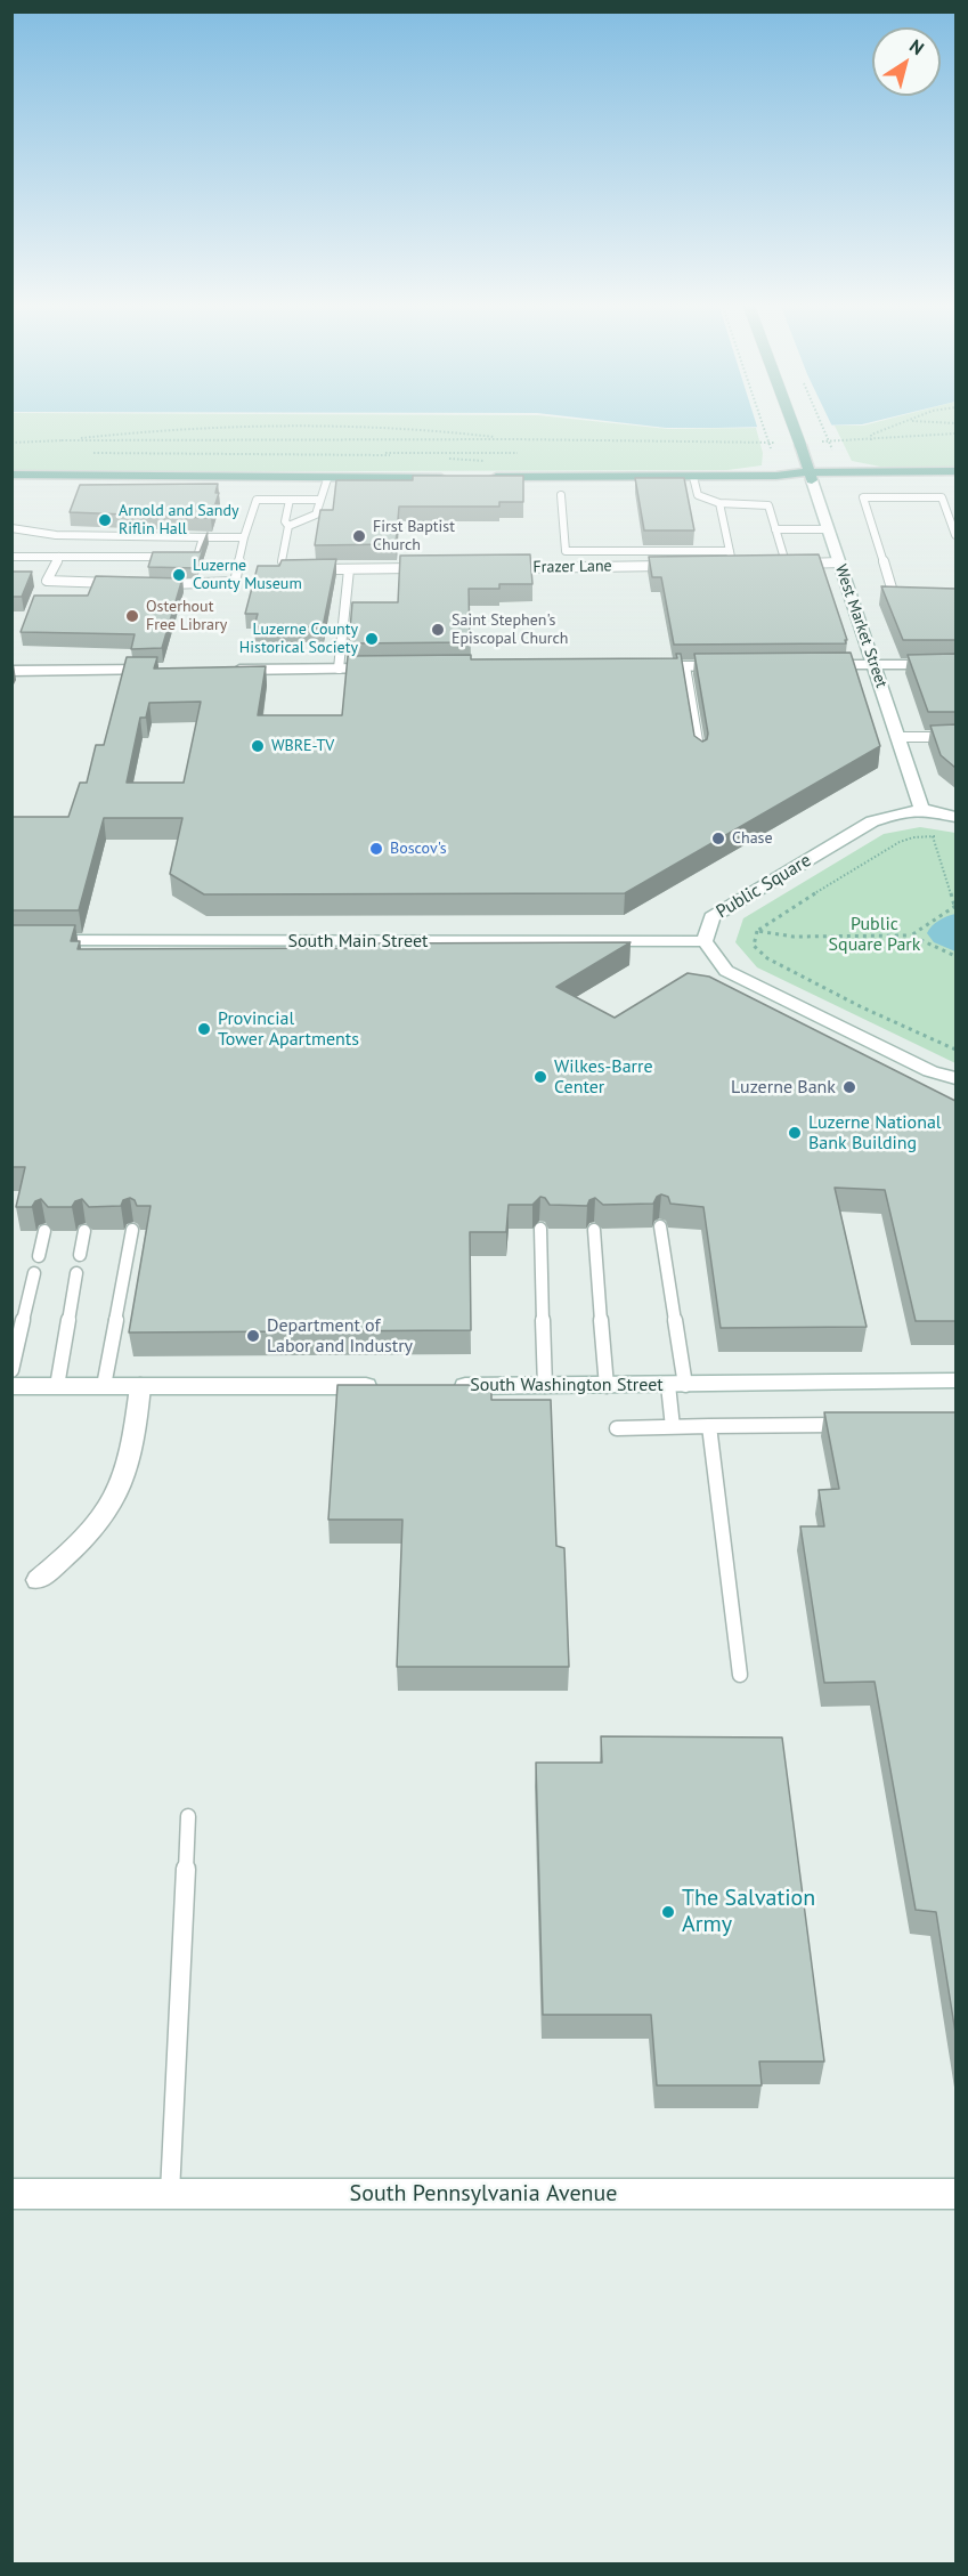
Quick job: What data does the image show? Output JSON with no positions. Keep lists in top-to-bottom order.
{
  "streets": {
    "main road": ["West Market Street"],
    "street": [
      "Public Square",
      "South Main Street",
      "South Washington Street",
      "South Pennsylvania Avenue"
    ],
    "lane": ["Frazer Lane"]
  },
  "crossings": [
    ["West Market Street", "Public Square"],
    ["Public Square", "South Main Street"]
  ],
  "parks": ["Public Square Park"],
  "places": [
    "Arnold and Sandy Riflin Hall",
    "First Baptist Church",
    "Luzerne County Museum",
    "Osterhout Free Library",
    "Saint Stephen's Episcopal Church",
    "Luzerne County Historical Society",
    "WBRE-TV",
    "Chase",
    "Boscov's",
    "Provincial Tower Apartments",
    "Wilkes-Barre Center",
    "Luzerne Bank",
    "Luzerne National Bank Building",
    "Department of Labor and Industry",
    "The Salvation Army"
  ],
  "north": "top right"
}
